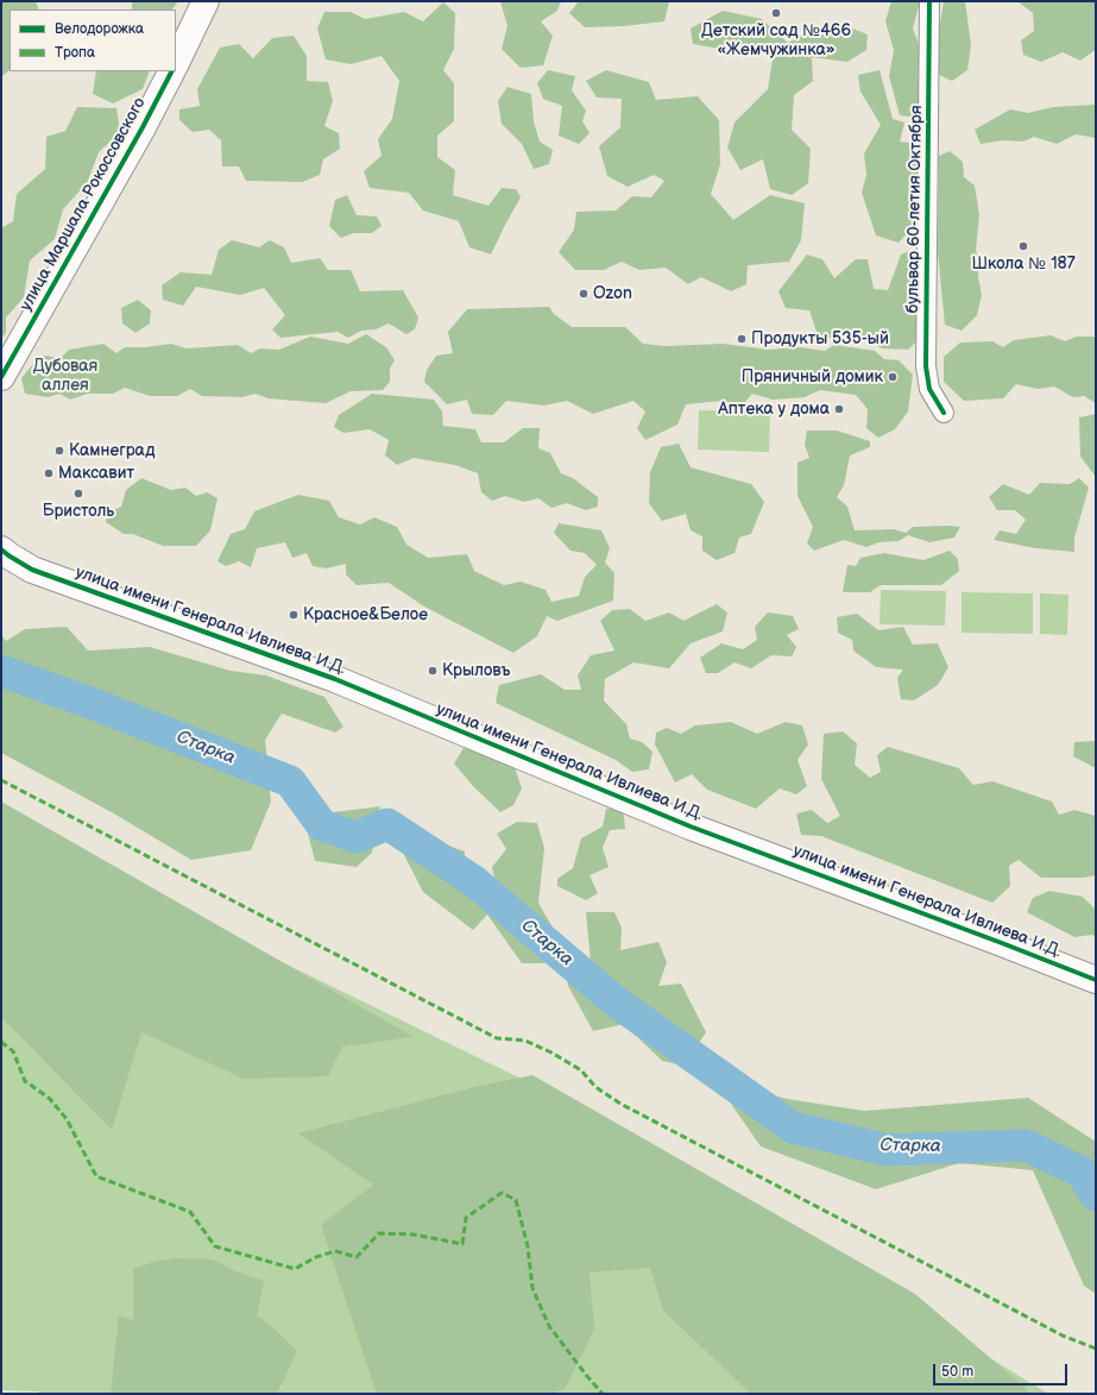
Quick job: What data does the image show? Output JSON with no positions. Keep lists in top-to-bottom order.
{
  "streets": {
    "street": ["улица Маршала Рокоссовского", "бульвар 60-летия Октября", "улица имени Генерала Ивлиева И.Д."]
  },
  "water": ["Старка"],
  "parks": ["Дубовая аллея"],
  "places": [
    "Детский сад №466 «Жемчужинка»",
    "Школа № 187",
    "Ozon",
    "Продукты 535-ый",
    "Пряничный домик",
    "Аптека у дома",
    "Камнеград",
    "Максавит",
    "Бристоль",
    "Красное&Белое",
    "Крыловъ"
  ],
  "legend": ["Велодорожка", "Тропа"],
  "scale_bar": "50 m"
}
